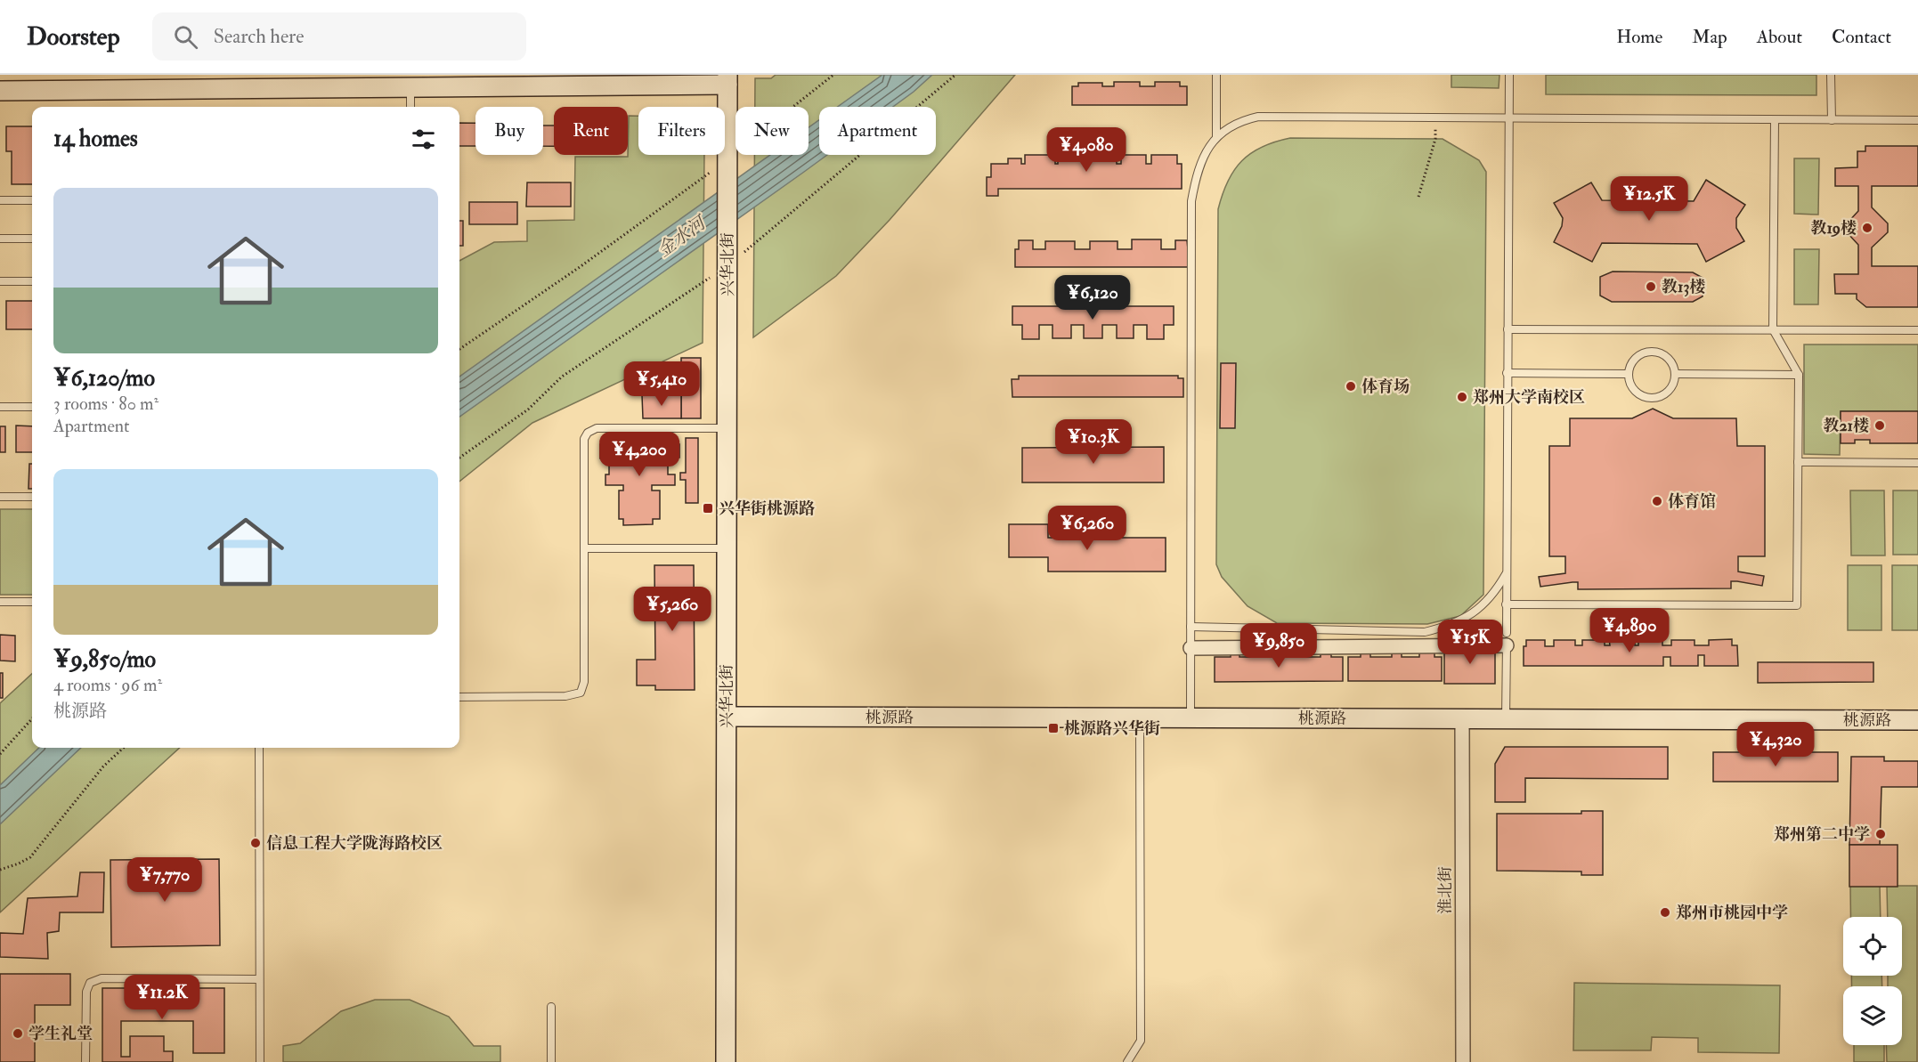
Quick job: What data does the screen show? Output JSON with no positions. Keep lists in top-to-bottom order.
{
  "streets": {
    "street": ["兴华北街", "桃源路", "淮北街"]
  },
  "crossings": [
    ["兴华北街", "桃源路"],
    ["桃源路", "淮北街"]
  ],
  "water": ["金水河"],
  "places": {
    "other": [
      "教19楼",
      "教13楼",
      "体育场",
      "郑州大学南校区",
      "教21楼",
      "体育馆",
      "郑州第二中学",
      "信息工程大学陇海路校区",
      "郑州市桃园中学",
      "学生礼堂"
    ],
    "transit": ["兴华街桃源路", "桃源路兴华街"]
  },
  "page": {
    "header": "Doorstep",
    "search": "Search here",
    "nav": [
      "Home",
      "Map",
      "About",
      "Contact"
    ],
    "chip": [
      "Buy",
      "Rent",
      "Filters",
      "New",
      "Apartment"
    ],
    "heading": "14 homes",
    "price": [
      "¥4,080",
      "¥12.5K",
      "¥6,120",
      "¥5,410",
      "¥10.3K",
      "¥4,200",
      "¥6,260",
      "¥5,260",
      "¥4,890",
      "¥15K",
      "¥9,850",
      "¥4,320",
      "¥7,770",
      "¥11.2K"
    ],
    "list": [
      {
        "name": "¥6,120/mo",
        "note": "3 rooms · 80 m² · Apartment"
      },
      {
        "name": "¥9,850/mo",
        "note": "4 rooms · 96 m² · 桃源路"
      }
    ]
  }
}
